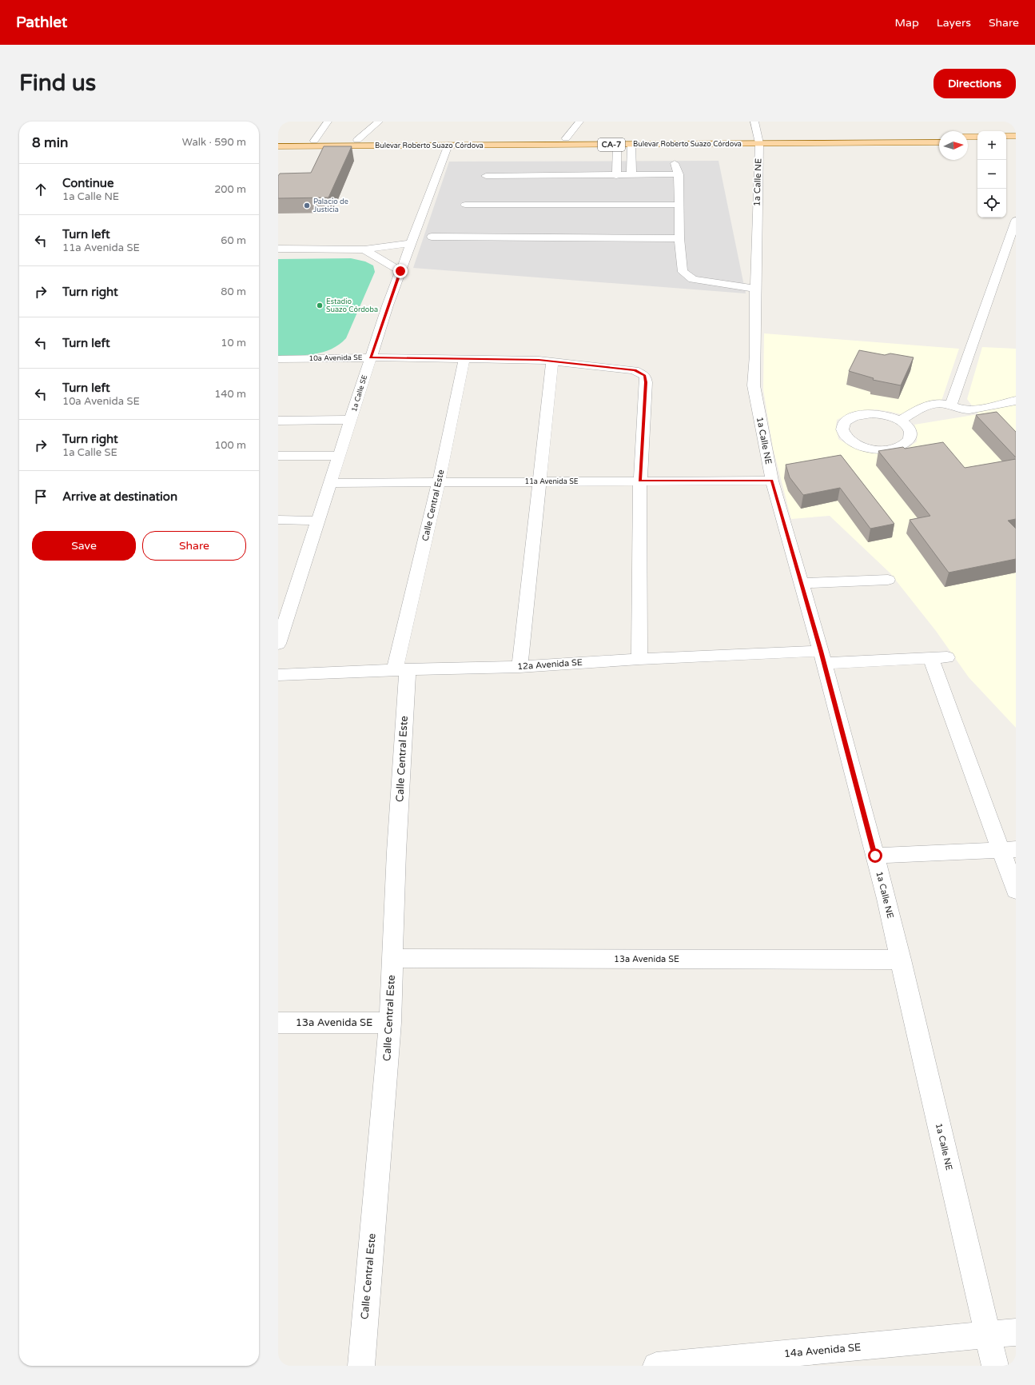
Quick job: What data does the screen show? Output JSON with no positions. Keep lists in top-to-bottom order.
{
  "streets": {
    "main road": ["Bulevar Roberto Suazo Córdova", "CA-7"],
    "street": [
      "1a Calle NE",
      "10a Avenida SE",
      "1a Calle SE",
      "11a Avenida SE",
      "Calle Central Este",
      "12a Avenida SE",
      "13a Avenida SE",
      "14a Avenida SE"
    ]
  },
  "crossings": [
    ["Bulevar Roberto Suazo Córdova", "1a Calle NE"],
    ["Bulevar Roberto Suazo Córdova", "1a Calle SE"],
    ["1a Calle NE", "11a Avenida SE"],
    ["1a Calle NE", "12a Avenida SE"],
    ["1a Calle NE", "13a Avenida SE"],
    ["1a Calle NE", "14a Avenida SE"],
    ["10a Avenida SE", "1a Calle SE"],
    ["10a Avenida SE", "11a Avenida SE"],
    ["10a Avenida SE", "Calle Central Este"],
    ["1a Calle SE", "11a Avenida SE"],
    ["11a Avenida SE", "Calle Central Este"],
    ["Calle Central Este", "12a Avenida SE"],
    ["Calle Central Este", "13a Avenida SE"]
  ],
  "places": ["Palacio de Justicia", "Estadio Suazo Córdoba"],
  "north": "right",
  "page": {
    "header": "Pathlet",
    "nav": ["Map", "Layers", "Share"],
    "buttons": [
      "Directions",
      ["Save", "Share"]
    ],
    "title": "Find us",
    "heading": ["8 min", "Walk · 590 m"],
    "map_buttons": ["+", "−"],
    "list": [
      ["Continue", "1a Calle NE", "200 m"],
      ["Turn left", "11a Avenida SE", "60 m"],
      ["Turn right", "80 m"],
      ["Turn left", "10 m"],
      ["Turn left", "10a Avenida SE", "140 m"],
      ["Turn right", "1a Calle SE", "100 m"],
      "Arrive at destination"
    ]
  }
}
